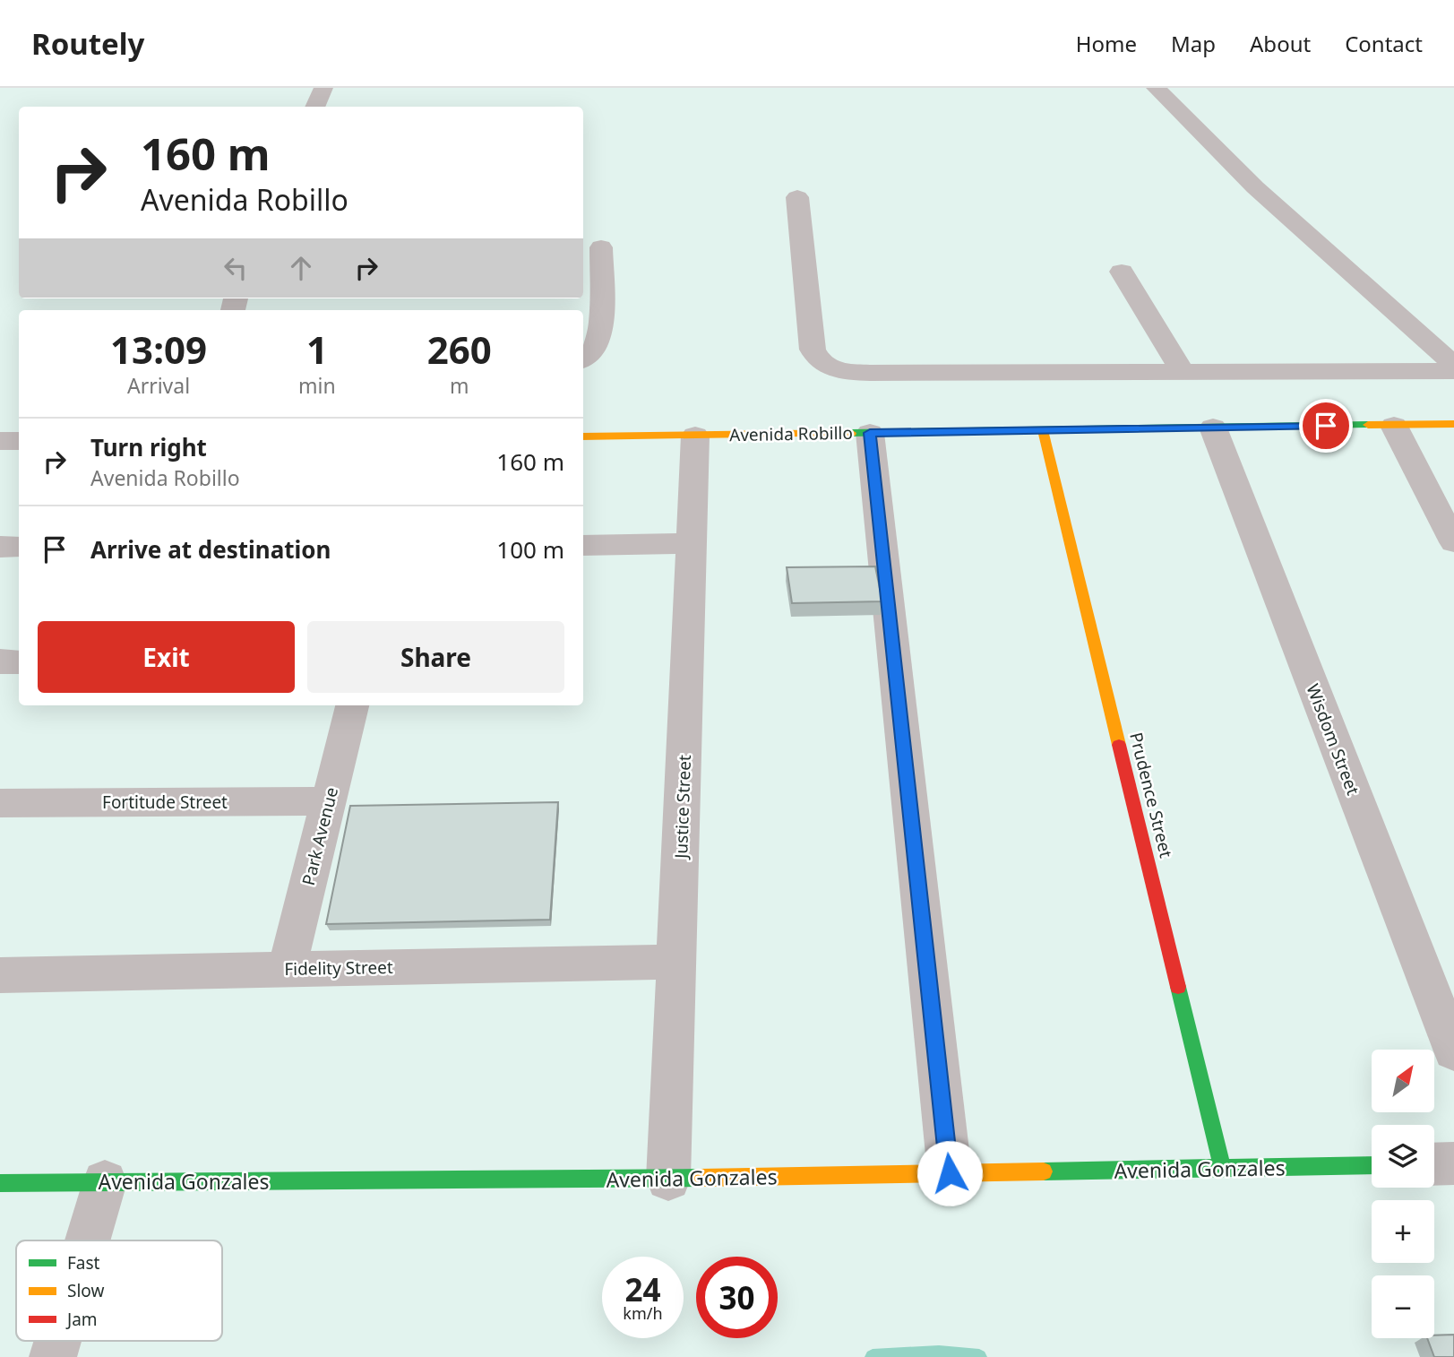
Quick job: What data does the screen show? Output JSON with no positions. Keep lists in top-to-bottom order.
{
  "streets": {
    "street": [
      "Avenida Robillo",
      "Wisdom Street",
      "Prudence Street",
      "Fortitude Street",
      "Justice Street",
      "Park Avenue",
      "Fidelity Street",
      "Avenida Gonzales"
    ]
  },
  "crossings": [
    ["Avenida Robillo", "Wisdom Street"],
    ["Avenida Robillo", "Prudence Street"],
    ["Avenida Robillo", "Justice Street"],
    ["Prudence Street", "Avenida Gonzales"],
    ["Fortitude Street", "Park Avenue"],
    ["Justice Street", "Fidelity Street"],
    ["Justice Street", "Avenida Gonzales"],
    ["Park Avenue", "Fidelity Street"]
  ],
  "legend": ["Fast", "Slow", "Jam"],
  "north": "top right",
  "page": {
    "header": "Routely",
    "nav": [
      "Home",
      "Map",
      "About",
      "Contact"
    ],
    "turn": ["160 m", "Avenida Robillo"],
    "eta": [
      "13:09",
      "Arrival",
      "1",
      "min",
      "260",
      "m"
    ],
    "list": [
      {
        "name": "Turn right",
        "note": "Avenida Robillo",
        "value": "160 m"
      },
      {
        "name": "Arrive at destination",
        "value": "100 m"
      }
    ],
    "buttons": ["Exit", "Share"],
    "map_buttons": ["+", "−"],
    "speed": "24 km/h",
    "limit": "30"
  }
}
